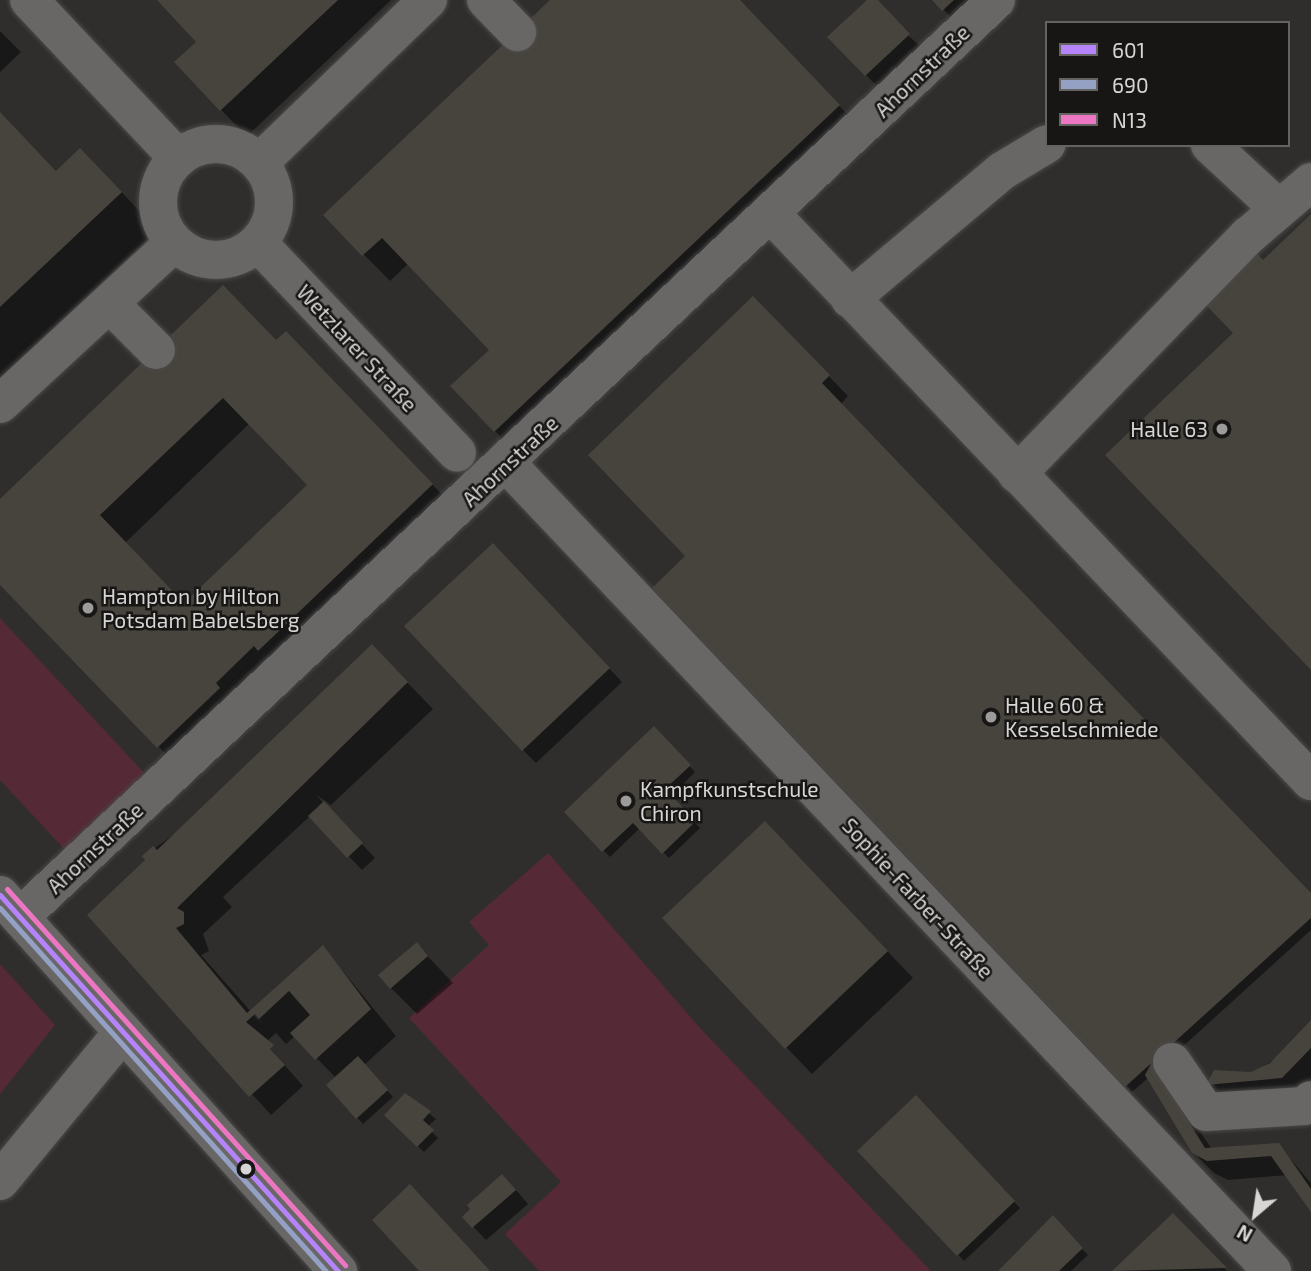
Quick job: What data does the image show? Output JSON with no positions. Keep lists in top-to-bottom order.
{
  "streets": {
    "street": ["Ahornstraße", "Wetzlarer Straße", "Sophie-Farber-Straße"]
  },
  "crossings": [
    ["Ahornstraße", "Sophie-Farber-Straße"]
  ],
  "places": [
    "Halle 63",
    "Hampton by Hilton Potsdam Babelsberg",
    "Halle 60 & Kesselschmiede",
    "Kampfkunstschule Chiron"
  ],
  "lines": ["transit line N13", "transit line 601", "transit line 690"],
  "legend": ["601", "690", "N13"],
  "north": "bottom left"
}
